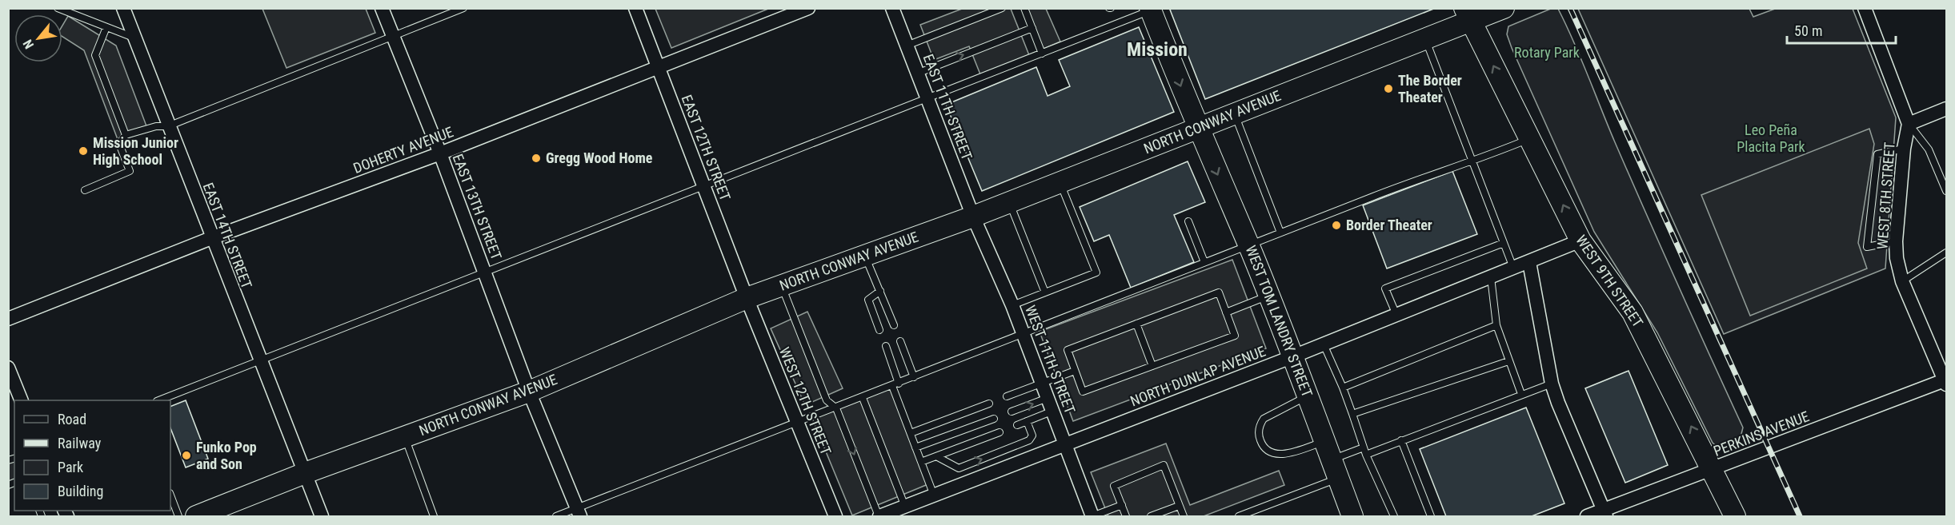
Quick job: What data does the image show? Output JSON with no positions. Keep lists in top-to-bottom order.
{
  "streets": {
    "main road": ["NORTH CONWAY AVENUE", "WEST 9TH STREET", "WEST TOM LANDRY STREET"],
    "street": [
      "EAST 11TH STREET",
      "EAST 12TH STREET",
      "DOHERTY AVENUE",
      "WEST 8TH STREET",
      "EAST 13TH STREET",
      "EAST 14TH STREET",
      "WEST 11TH STREET",
      "NORTH DUNLAP AVENUE",
      "WEST 12TH STREET",
      "PERKINS AVENUE"
    ]
  },
  "crossings": [
    ["EAST 11TH STREET", "NORTH CONWAY AVENUE"],
    ["EAST 11TH STREET", "WEST 11TH STREET"],
    ["NORTH CONWAY AVENUE", "EAST 12TH STREET"],
    ["NORTH CONWAY AVENUE", "EAST 13TH STREET"],
    ["NORTH CONWAY AVENUE", "EAST 14TH STREET"],
    ["NORTH CONWAY AVENUE", "WEST 9TH STREET"],
    ["NORTH CONWAY AVENUE", "WEST TOM LANDRY STREET"],
    ["NORTH CONWAY AVENUE", "WEST 11TH STREET"],
    ["NORTH CONWAY AVENUE", "WEST 12TH STREET"],
    ["EAST 12TH STREET", "DOHERTY AVENUE"],
    ["EAST 12TH STREET", "WEST 12TH STREET"],
    ["DOHERTY AVENUE", "EAST 13TH STREET"],
    ["DOHERTY AVENUE", "EAST 14TH STREET"],
    ["WEST 8TH STREET", "PERKINS AVENUE"],
    ["WEST 9TH STREET", "NORTH DUNLAP AVENUE"],
    ["WEST 9TH STREET", "PERKINS AVENUE"],
    ["WEST TOM LANDRY STREET", "NORTH DUNLAP AVENUE"],
    ["WEST 11TH STREET", "NORTH DUNLAP AVENUE"]
  ],
  "one_way": ["WEST 9TH STREET", "WEST TOM LANDRY STREET"],
  "districts": ["Mission"],
  "parks": ["Rotary Park", "Leo Peña Placita Park"],
  "places": [
    "The Border Theater",
    "Mission Junior High School",
    "Gregg Wood Home",
    "Border Theater",
    "Funko Pop and Son"
  ],
  "legend": [
    "Road",
    "Railway",
    "Park",
    "Building"
  ],
  "scale_bar": "50 m",
  "north": "bottom left"
}
